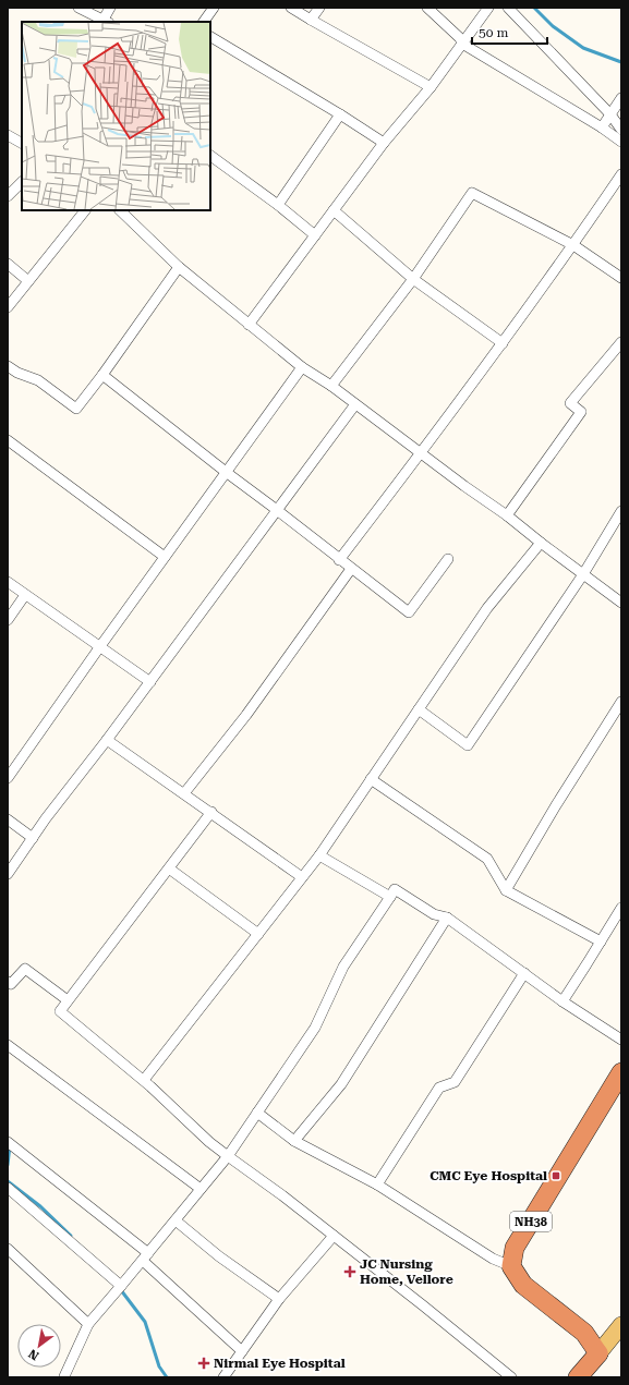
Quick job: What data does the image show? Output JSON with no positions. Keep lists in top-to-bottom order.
{
  "streets": {
    "highway": ["NH38"]
  },
  "places": {
    "transit": ["CMC Eye Hospital"],
    "health": ["JC Nursing Home, Vellore", "Nirmal Eye Hospital"]
  },
  "scale_bar": "50 m",
  "north": "bottom left"
}
